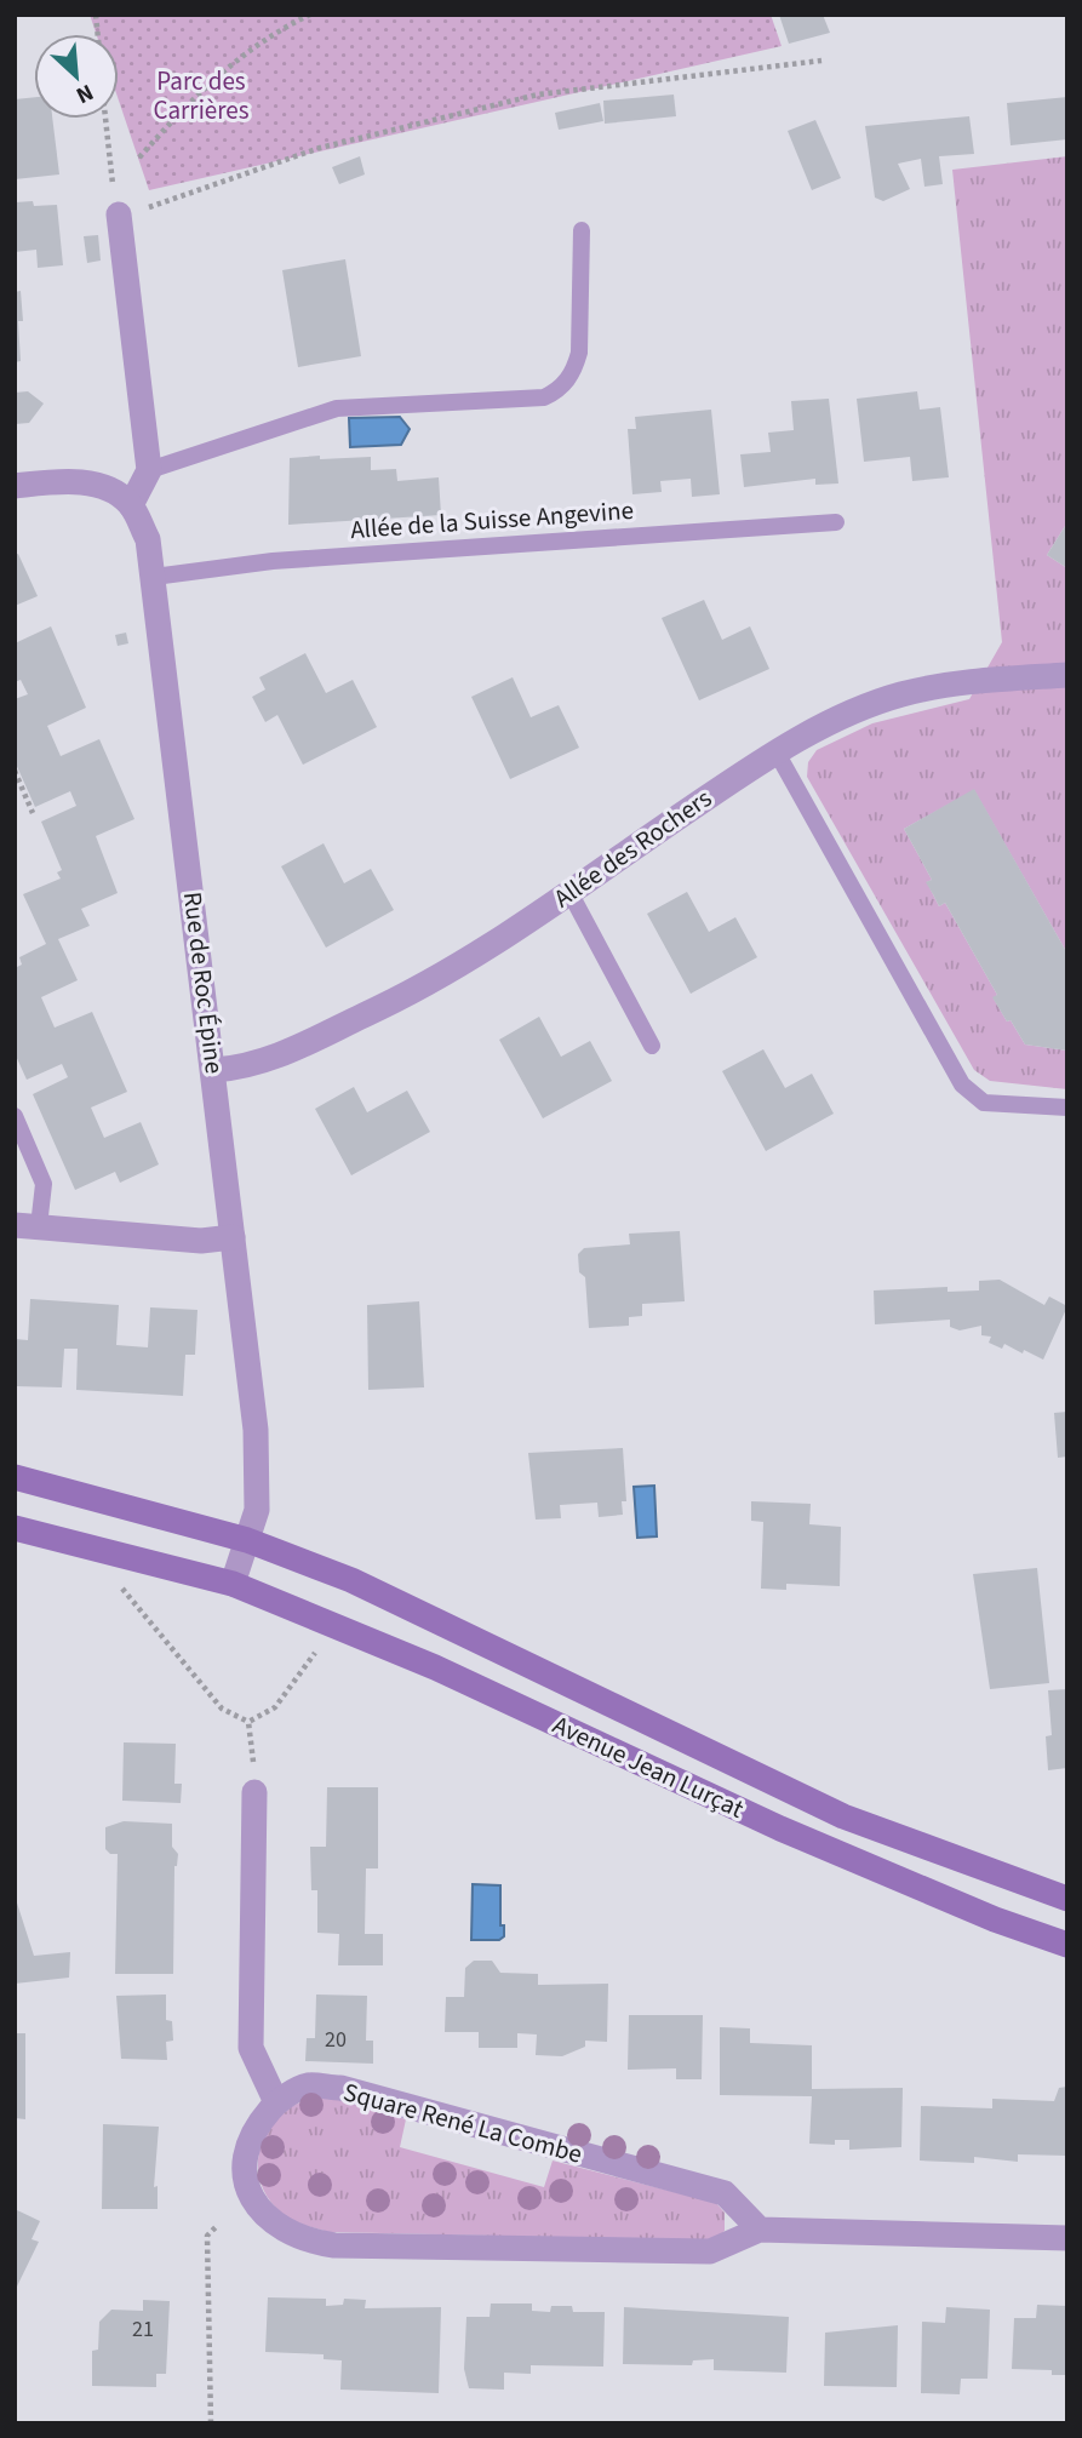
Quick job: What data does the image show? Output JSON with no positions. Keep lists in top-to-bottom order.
{
  "streets": {
    "street": [
      "Allée des Rochers",
      "Rue de Roc Épine",
      "Avenue Jean Lurçat",
      "Square René La Combe"
    ],
    "lane": ["Allée de la Suisse Angevine"]
  },
  "crossings": [
    ["Allée de la Suisse Angevine", "Rue de Roc Épine"],
    ["Allée des Rochers", "Rue de Roc Épine"],
    ["Rue de Roc Épine", "Avenue Jean Lurçat"]
  ],
  "parks": ["Parc des Carrières"],
  "house_numbers": ["20", "21"],
  "north": "bottom right"
}
